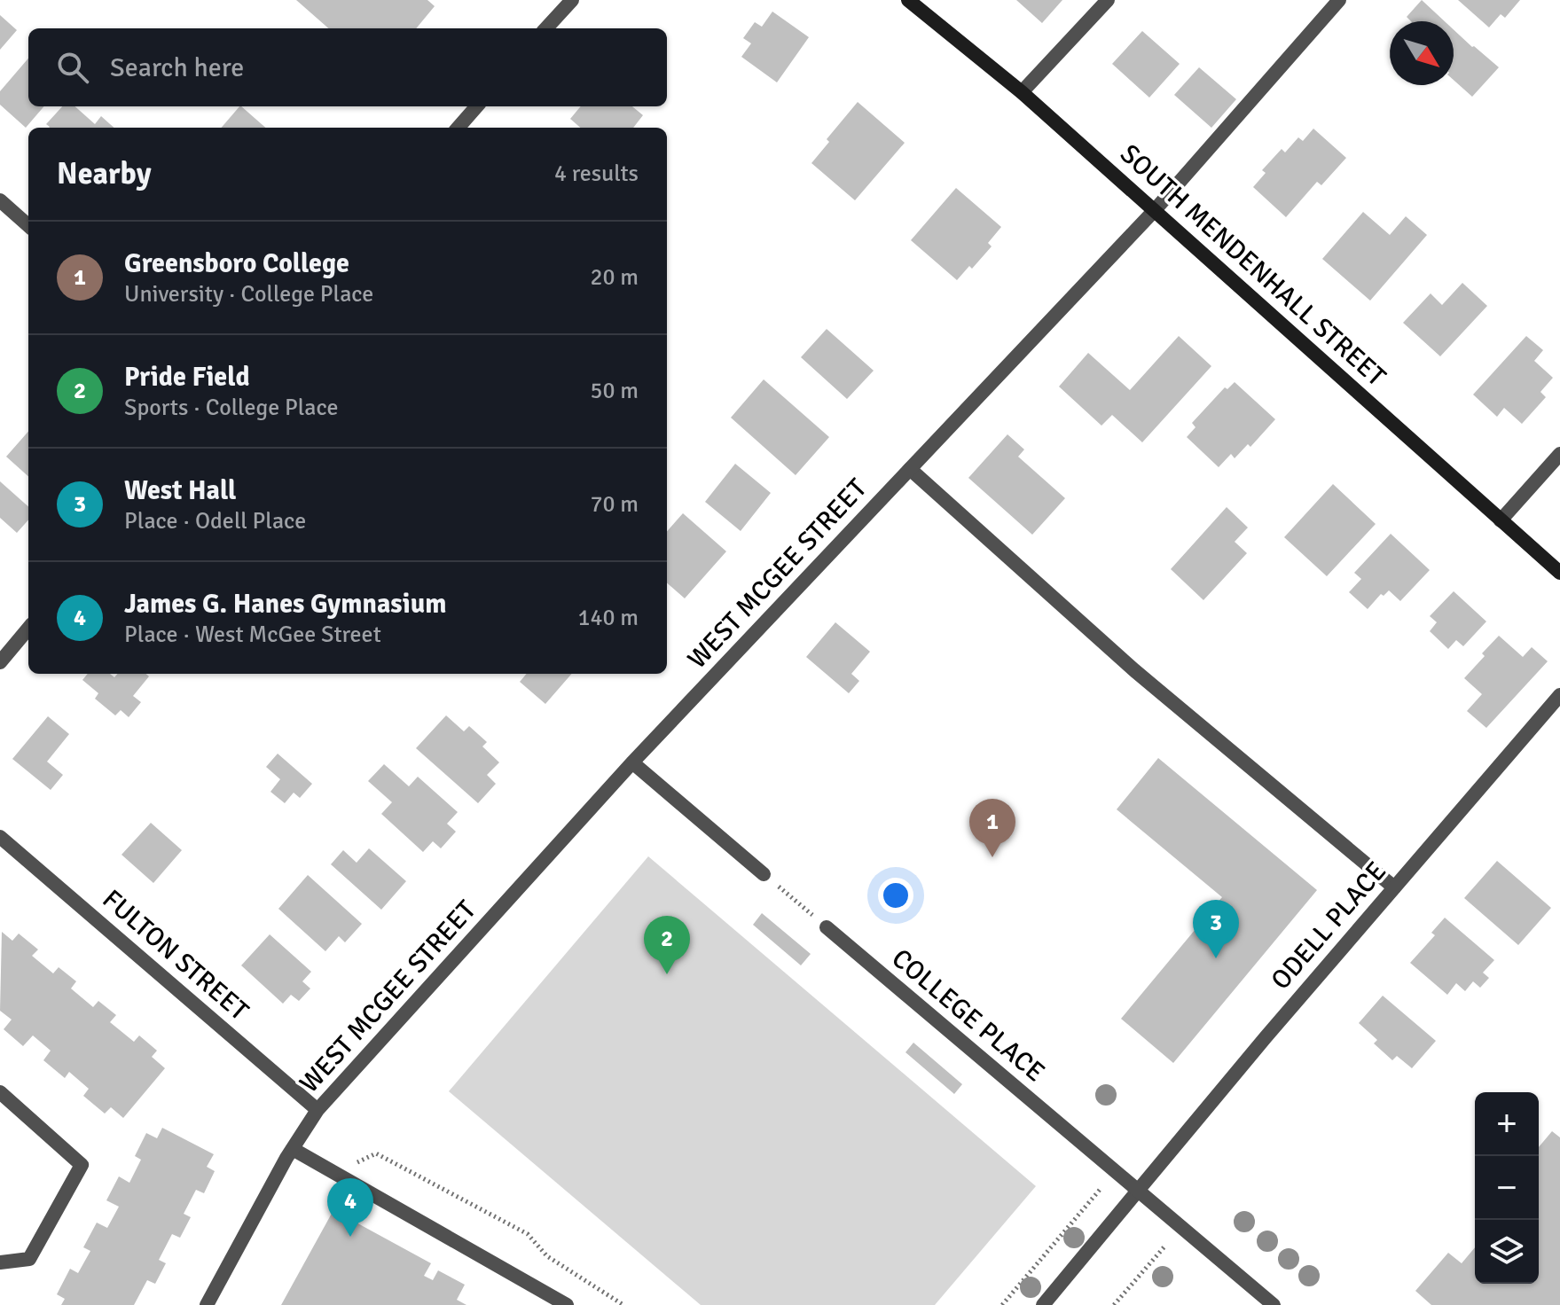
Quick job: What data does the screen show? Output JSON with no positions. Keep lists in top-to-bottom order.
{
  "streets": {
    "street": [
      "SOUTH MENDENHALL STREET",
      "WEST MCGEE STREET",
      "ODELL PLACE",
      "FULTON STREET",
      "COLLEGE PLACE"
    ]
  },
  "crossings": [
    ["SOUTH MENDENHALL STREET", "WEST MCGEE STREET"],
    ["WEST MCGEE STREET", "FULTON STREET"],
    ["ODELL PLACE", "COLLEGE PLACE"]
  ],
  "north": "bottom right",
  "page": {
    "search": "Search here",
    "heading": ["Nearby", "4 results"],
    "list": [
      {
        "mark": "1",
        "name": "Greensboro College",
        "note": "University · College Place",
        "value": "20 m"
      },
      {
        "mark": "2",
        "name": "Pride Field",
        "note": "Sports · College Place",
        "value": "50 m"
      },
      {
        "mark": "3",
        "name": "West Hall",
        "note": "Place · Odell Place",
        "value": "70 m"
      },
      {
        "mark": "4",
        "name": "James G. Hanes Gymnasium",
        "note": "Place · West McGee Street",
        "value": "140 m"
      }
    ],
    "pins": [
      "1",
      "3",
      "2",
      "4"
    ],
    "map_buttons": ["+", "−"]
  }
}
